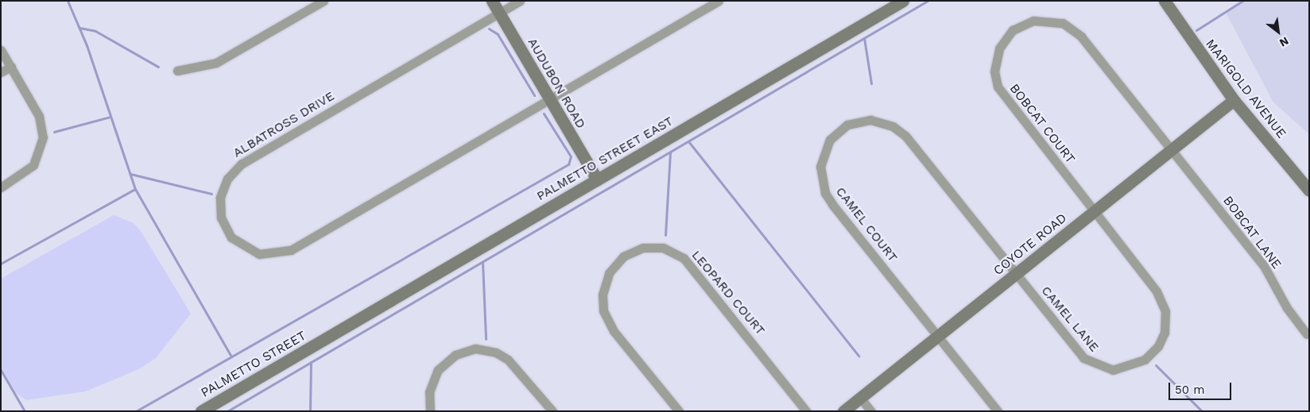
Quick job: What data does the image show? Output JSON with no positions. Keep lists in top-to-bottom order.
{
  "streets": {
    "main road": [
      "AUDUBON ROAD",
      "MARIGOLD AVENUE",
      "PALMETTO STREET EAST",
      "COYOTE ROAD",
      "PALMETTO STREET"
    ],
    "street": [
      "BOBCAT COURT",
      "ALBATROSS DRIVE",
      "CAMEL COURT",
      "BOBCAT LANE",
      "LEOPARD COURT",
      "CAMEL LANE"
    ]
  },
  "crossings": [
    ["AUDUBON ROAD", "ALBATROSS DRIVE"],
    ["AUDUBON ROAD", "PALMETTO STREET EAST"],
    ["MARIGOLD AVENUE", "COYOTE ROAD"],
    ["BOBCAT COURT", "BOBCAT LANE"],
    ["BOBCAT COURT", "COYOTE ROAD"],
    ["BOBCAT COURT", "CAMEL LANE"],
    ["PALMETTO STREET EAST", "PALMETTO STREET"],
    ["CAMEL COURT", "COYOTE ROAD"],
    ["CAMEL COURT", "CAMEL LANE"],
    ["BOBCAT LANE", "COYOTE ROAD"],
    ["COYOTE ROAD", "CAMEL LANE"]
  ],
  "scale_bar": "50 m",
  "north": "bottom right"
}
